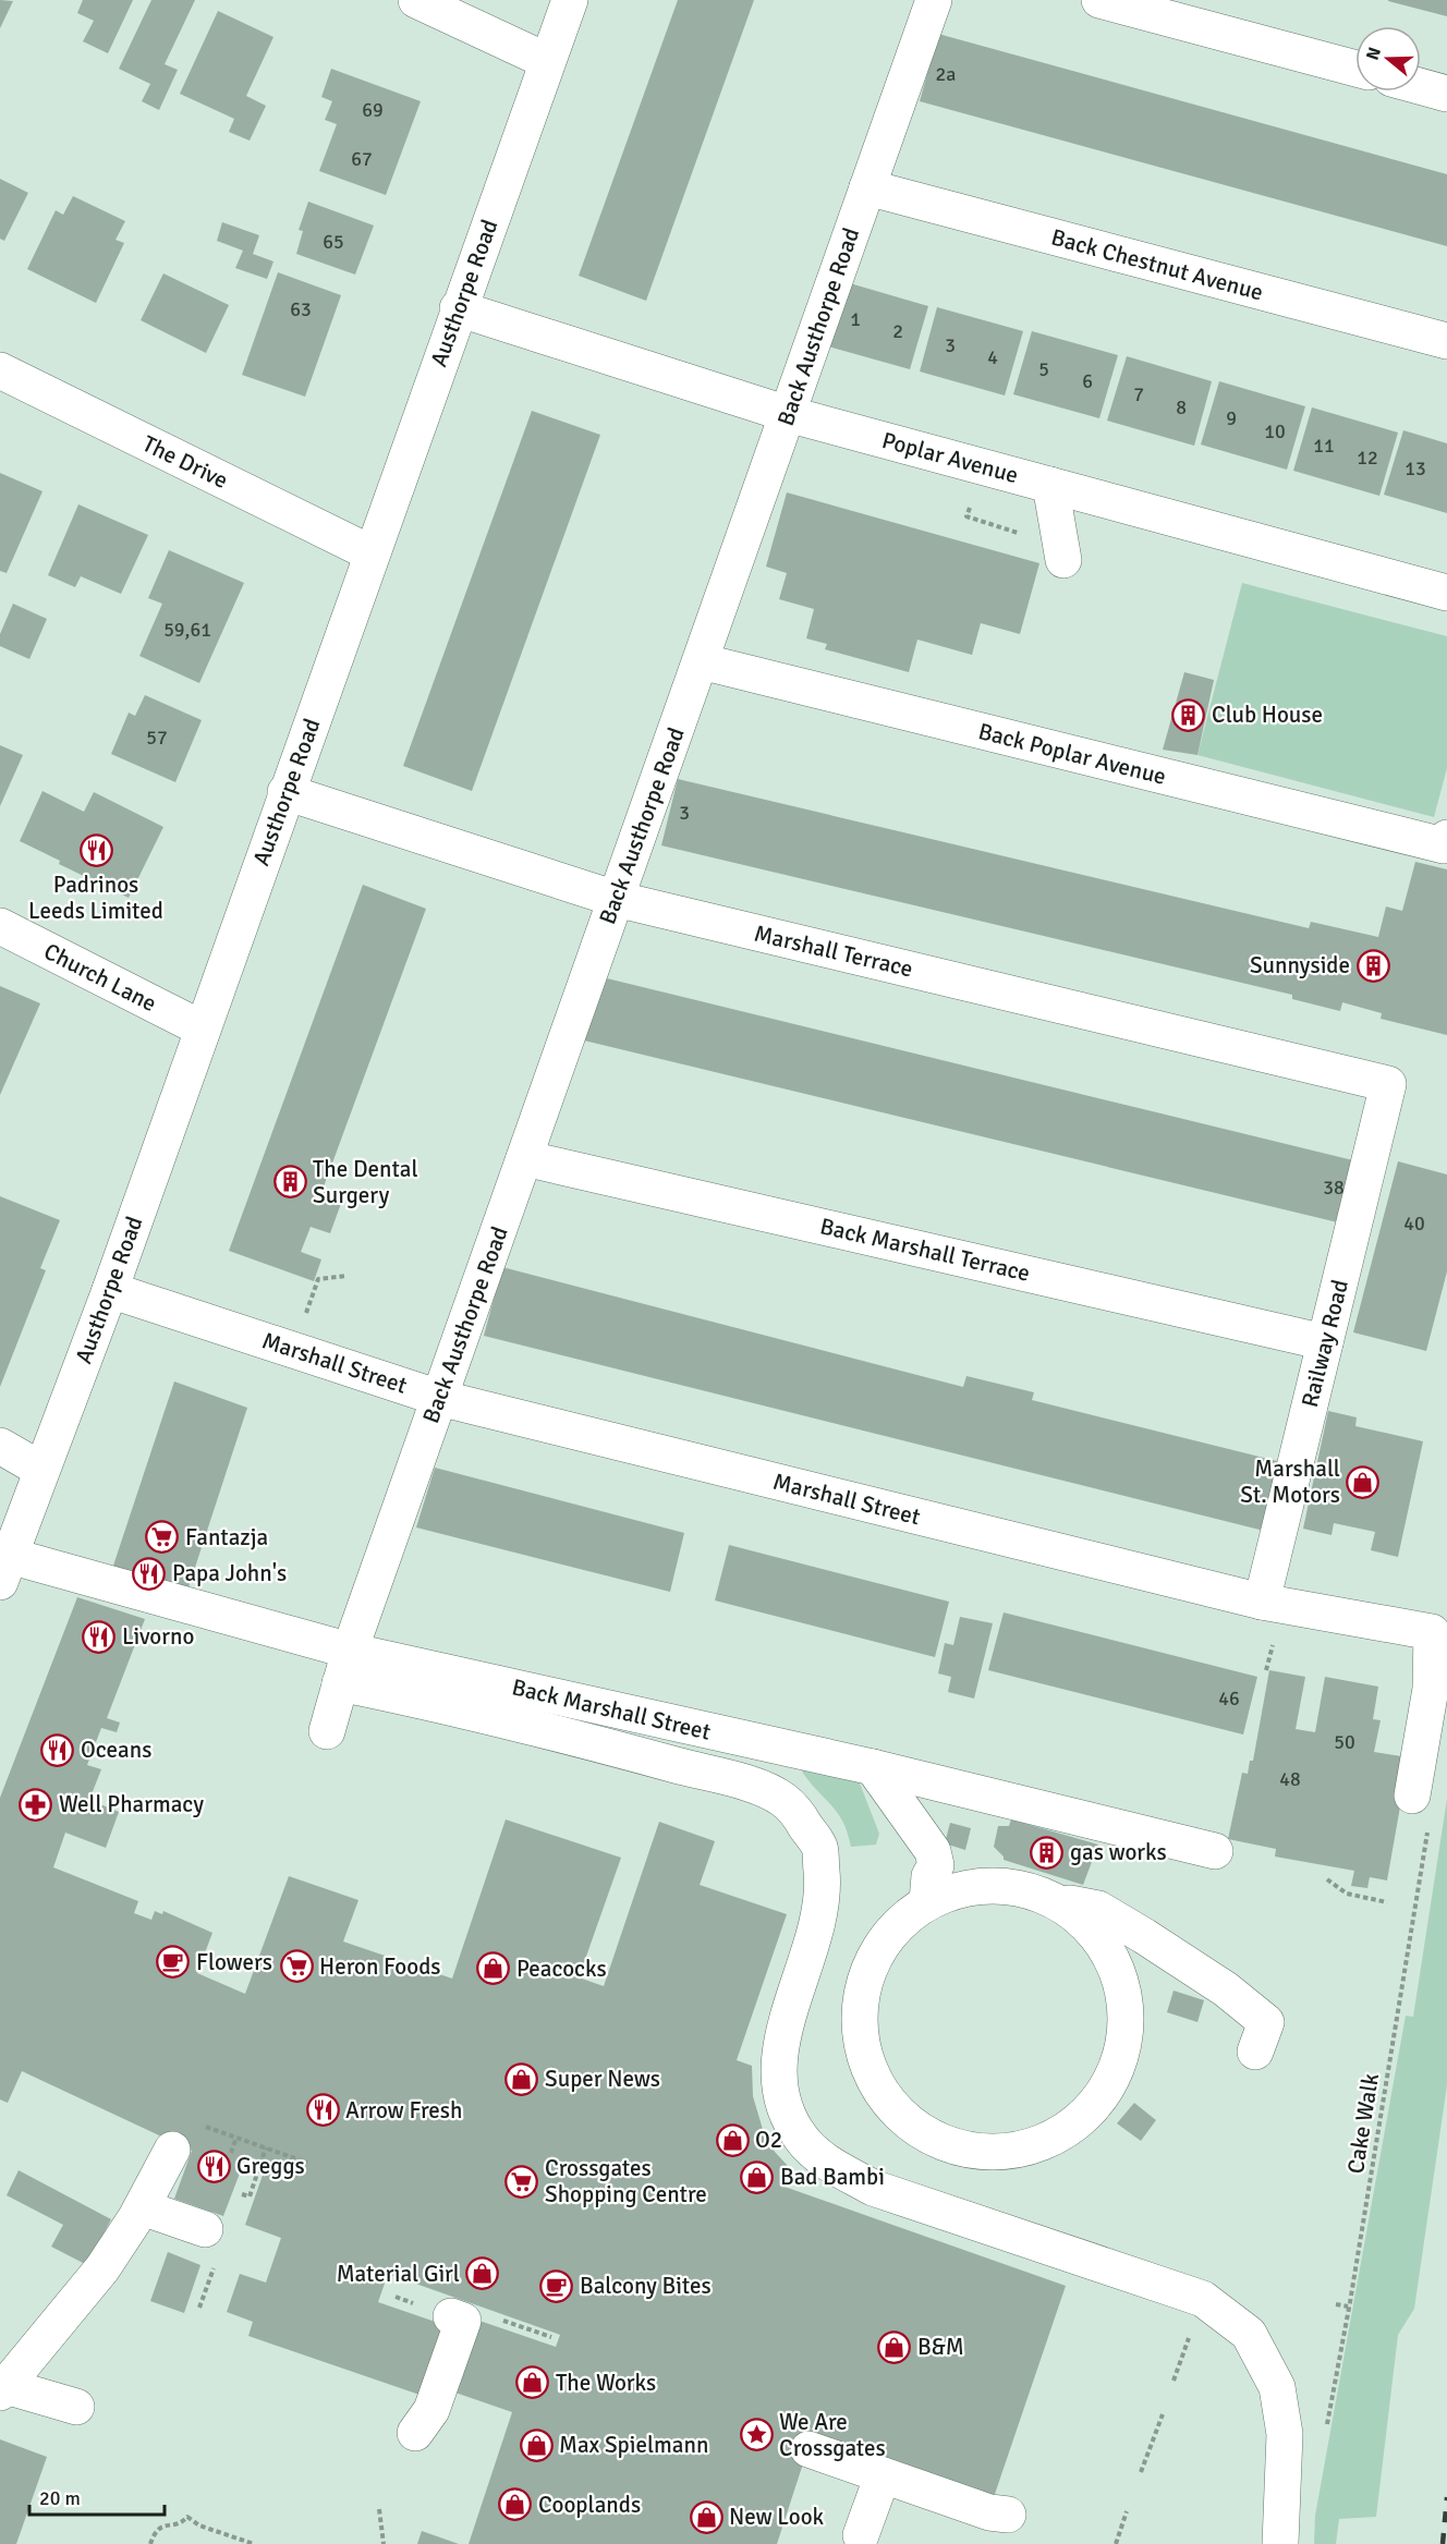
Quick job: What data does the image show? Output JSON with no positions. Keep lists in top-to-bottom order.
{
  "streets": {
    "street": [
      "Back Chestnut Avenue",
      "Austhorpe Road",
      "Back Austhorpe Road",
      "Poplar Avenue",
      "The Drive",
      "Back Poplar Avenue",
      "Marshall Terrace",
      "Church Lane",
      "Back Marshall Terrace",
      "Railway Road",
      "Marshall Street",
      "Back Marshall Street"
    ],
    "path": ["Cake Walk"]
  },
  "crossings": [
    ["Back Chestnut Avenue", "Back Austhorpe Road"],
    ["Austhorpe Road", "Poplar Avenue"],
    ["Austhorpe Road", "The Drive"],
    ["Austhorpe Road", "Marshall Terrace"],
    ["Austhorpe Road", "Church Lane"],
    ["Austhorpe Road", "Marshall Street"],
    ["Austhorpe Road", "Back Marshall Street"],
    ["Back Austhorpe Road", "Poplar Avenue"],
    ["Back Austhorpe Road", "Back Poplar Avenue"],
    ["Back Austhorpe Road", "Marshall Terrace"],
    ["Back Austhorpe Road", "Back Marshall Terrace"],
    ["Back Austhorpe Road", "Marshall Street"],
    ["Back Austhorpe Road", "Back Marshall Street"],
    ["Marshall Terrace", "Railway Road"],
    ["Back Marshall Terrace", "Railway Road"],
    ["Railway Road", "Marshall Street"],
    ["Marshall Street", "Cake Walk"]
  ],
  "places": {
    "building": [
      "Club House",
      "Sunnyside",
      "The Dental Surgery",
      "gas works"
    ],
    "restaurant": [
      "Padrinos Leeds Limited",
      "Papa John's",
      "Livorno",
      "Oceans",
      "Arrow Fresh",
      "Greggs"
    ],
    "shop": [
      "Marshall St. Motors",
      "Peacocks",
      "Super News",
      "O2",
      "Bad Bambi",
      "Material Girl",
      "B&M",
      "The Works",
      "Max Spielmann",
      "Cooplands",
      "New Look"
    ],
    "supermarket": ["Fantazja", "Heron Foods", "Crossgates Shopping Centre"],
    "pharmacy": ["Well Pharmacy"],
    "cafe": ["Flowers", "Balcony Bites"],
    "place": ["We Are Crossgates"]
  },
  "house_numbers": [
    "2a",
    "69",
    "67",
    "65",
    "63",
    "1",
    "2",
    "3",
    "4",
    "5",
    "6",
    "7",
    "8",
    "9",
    "10",
    "11",
    "12",
    "13",
    "59,61",
    "57",
    "3",
    "38",
    "40",
    "46",
    "50",
    "48"
  ],
  "scale_bar": "20 m",
  "north": "left"
}
